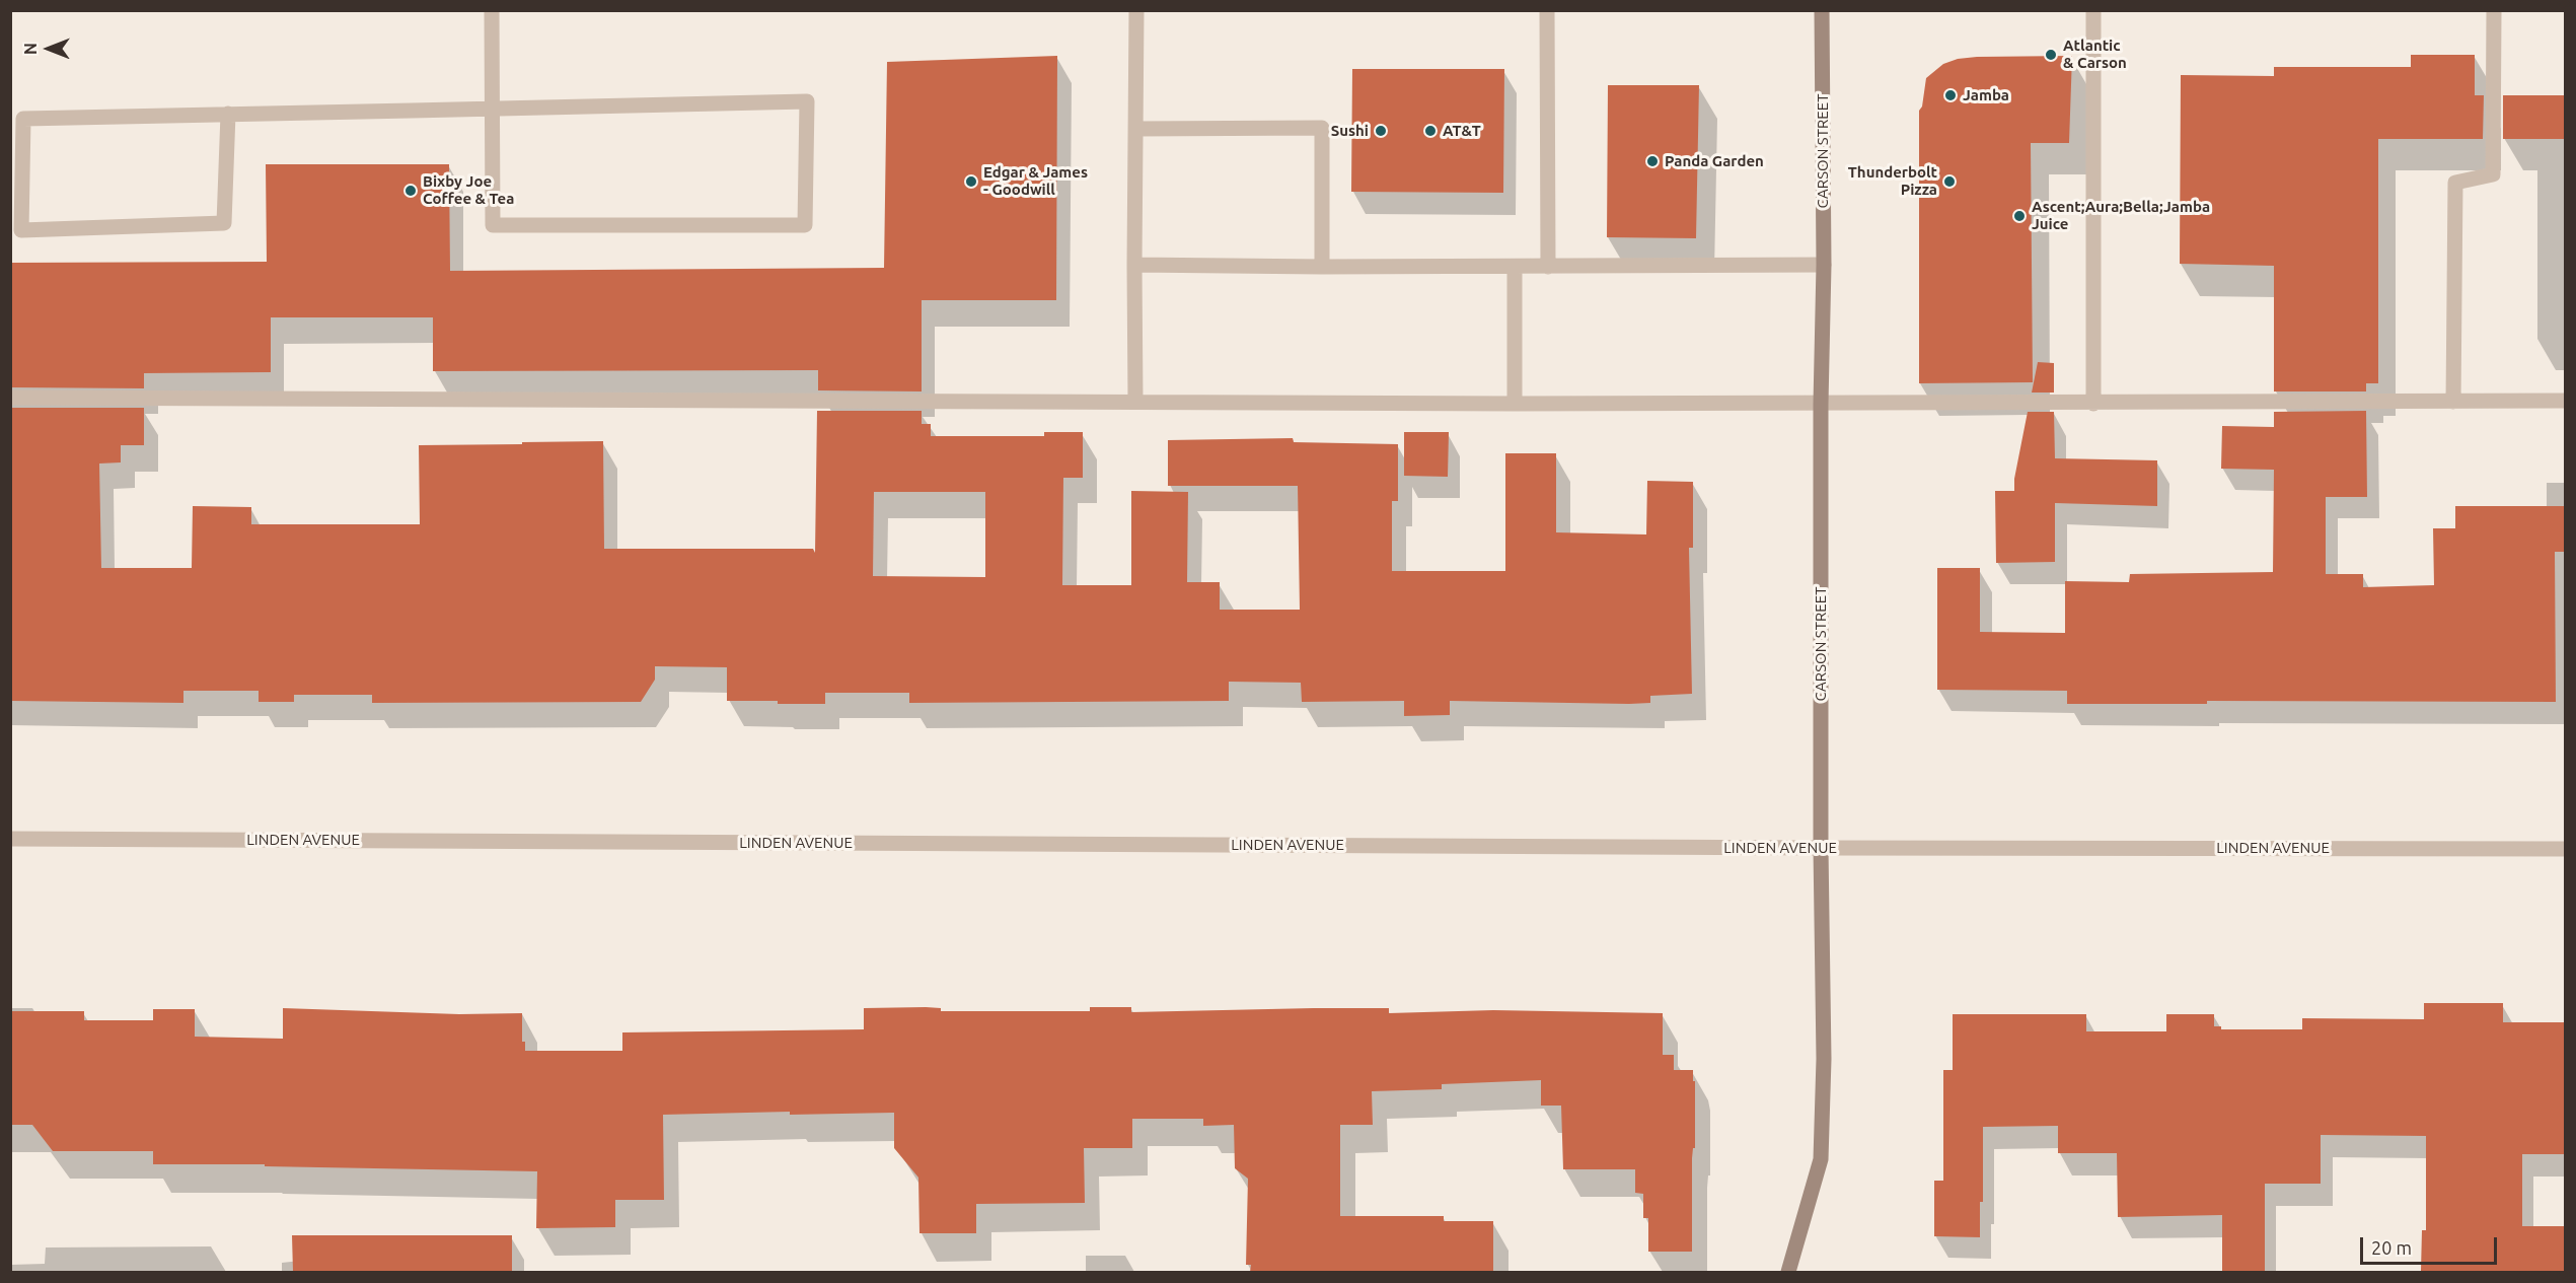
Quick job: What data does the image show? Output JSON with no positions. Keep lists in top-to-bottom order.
{
  "streets": {
    "main road": ["CARSON STREET"],
    "street": ["LINDEN AVENUE"]
  },
  "crossings": [
    ["CARSON STREET", "LINDEN AVENUE"]
  ],
  "places": [
    "Atlantic & Carson",
    "Jamba",
    "Sushi",
    "AT&T",
    "Panda Garden",
    "Edgar & James - Goodwill",
    "Thunderbolt Pizza",
    "Bixby Joe Coffee & Tea",
    "Ascent;Aura;Bella;Jamba Juice"
  ],
  "scale_bar": "20 m",
  "north": "left"
}
